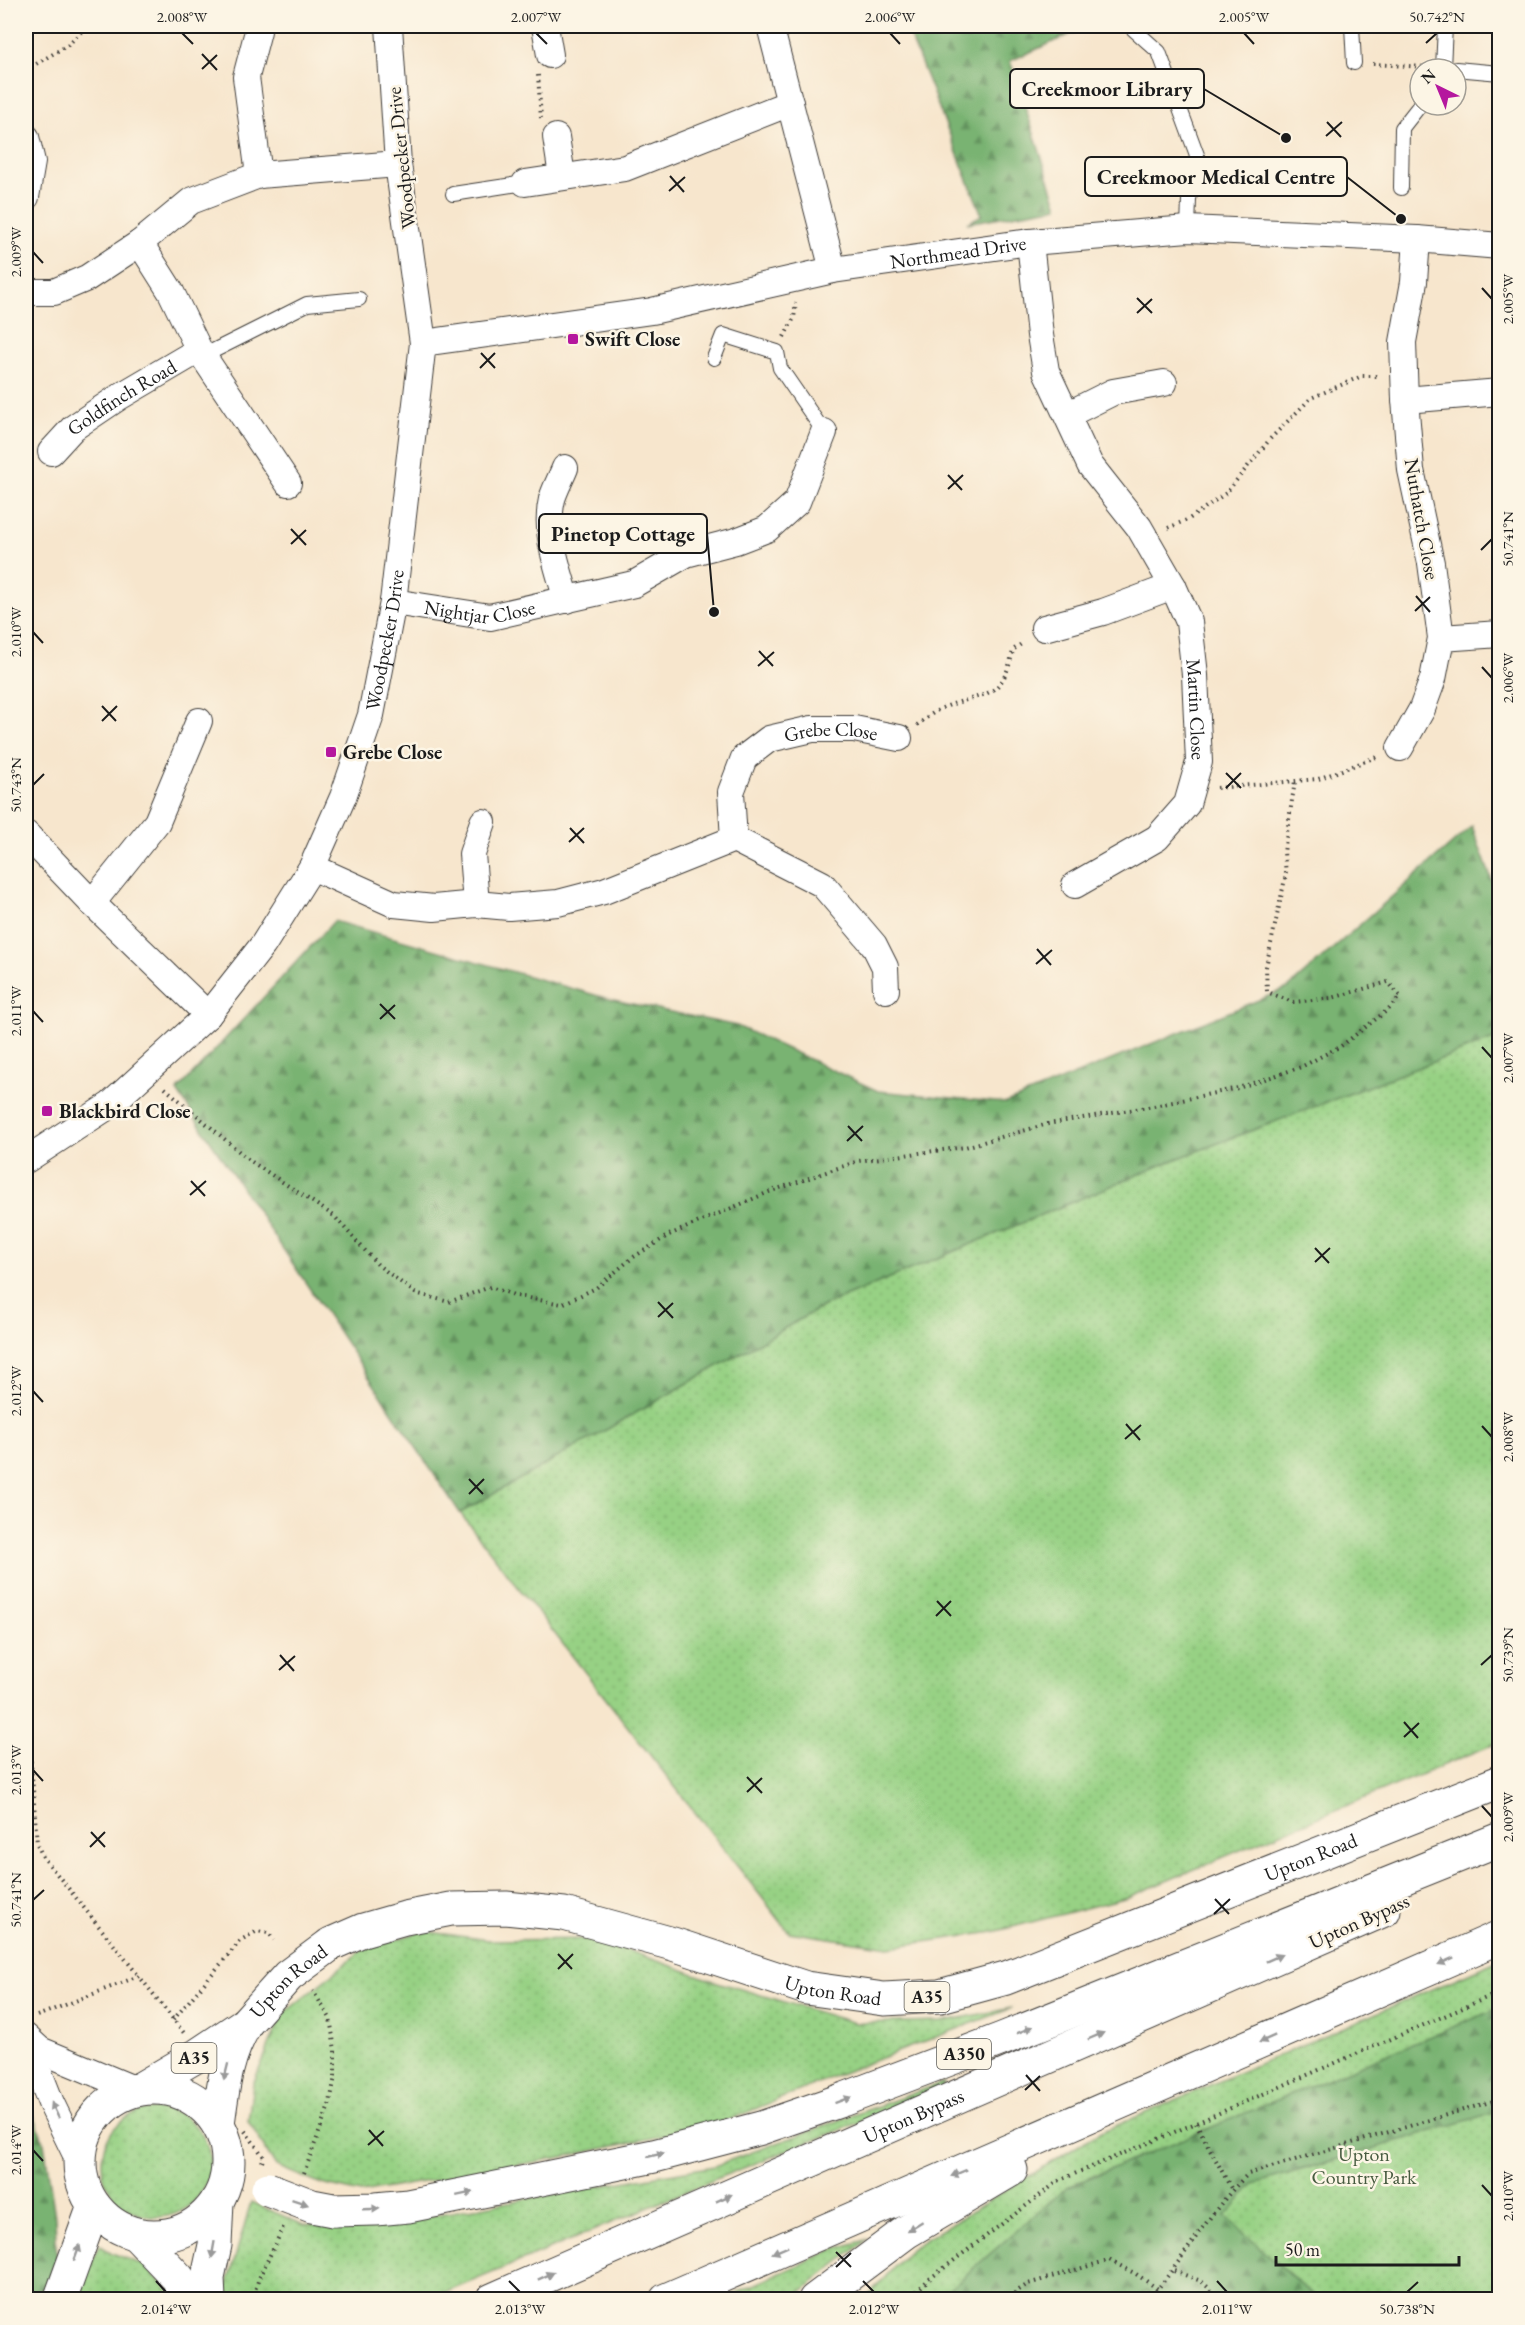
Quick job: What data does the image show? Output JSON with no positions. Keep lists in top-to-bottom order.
{
  "streets": {
    "highway": [
      "Upton Road",
      "Upton Bypass",
      "A35",
      "A350"
    ],
    "street": [
      "Woodpecker Drive",
      "Northmead Drive",
      "Goldfinch Road",
      "Nuthatch Close",
      "Nightjar Close",
      "Martin Close",
      "Grebe Close"
    ]
  },
  "crossings": [
    ["Woodpecker Drive", "Northmead Drive"],
    ["Woodpecker Drive", "Nightjar Close"],
    ["Northmead Drive", "Nuthatch Close"],
    ["Northmead Drive", "Martin Close"],
    ["Upton Road", "A350"]
  ],
  "parks": ["Upton Country Park"],
  "places": {
    "other": ["Creekmoor Library", "Creekmoor Medical Centre", "Pinetop Cottage"],
    "transit": ["Swift Close", "Grebe Close", "Blackbird Close"]
  },
  "scale_bar": "50 m",
  "north": "top left",
  "coordinates": [
    "2.008°W",
    "2.007°W",
    "2.006°W",
    "2.005°W",
    "50.742°N",
    "2.009°W",
    "50.741°N",
    "2.010°W",
    "50.743°N",
    "2.011°W",
    "2.012°W",
    "50.739°N",
    "2.013°W",
    "2.014°W",
    "50.738°N"
  ]
}
